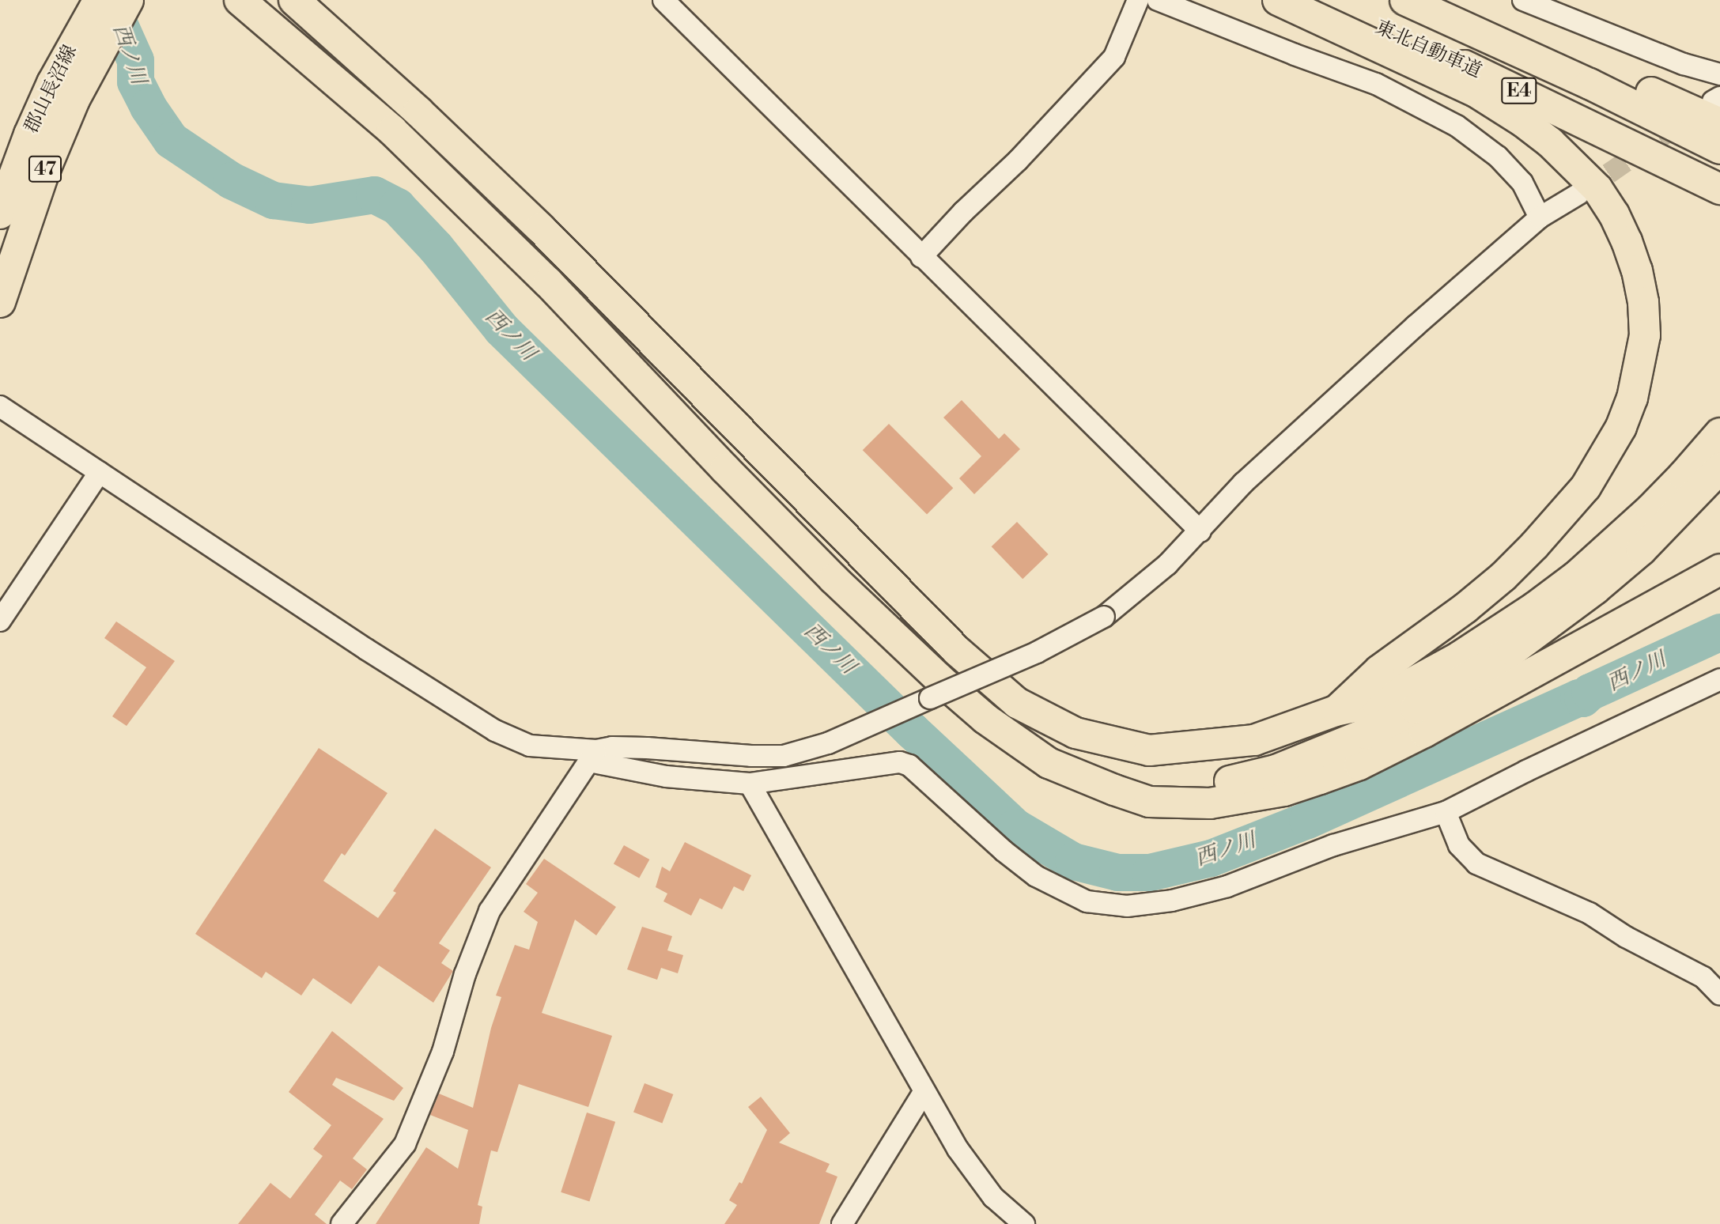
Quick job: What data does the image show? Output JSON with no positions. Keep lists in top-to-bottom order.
{
  "streets": {
    "main road": [
      "東北自動車道",
      "郡山長沼線",
      "E4",
      "47"
    ]
  },
  "water": ["西ノ川"]
}
